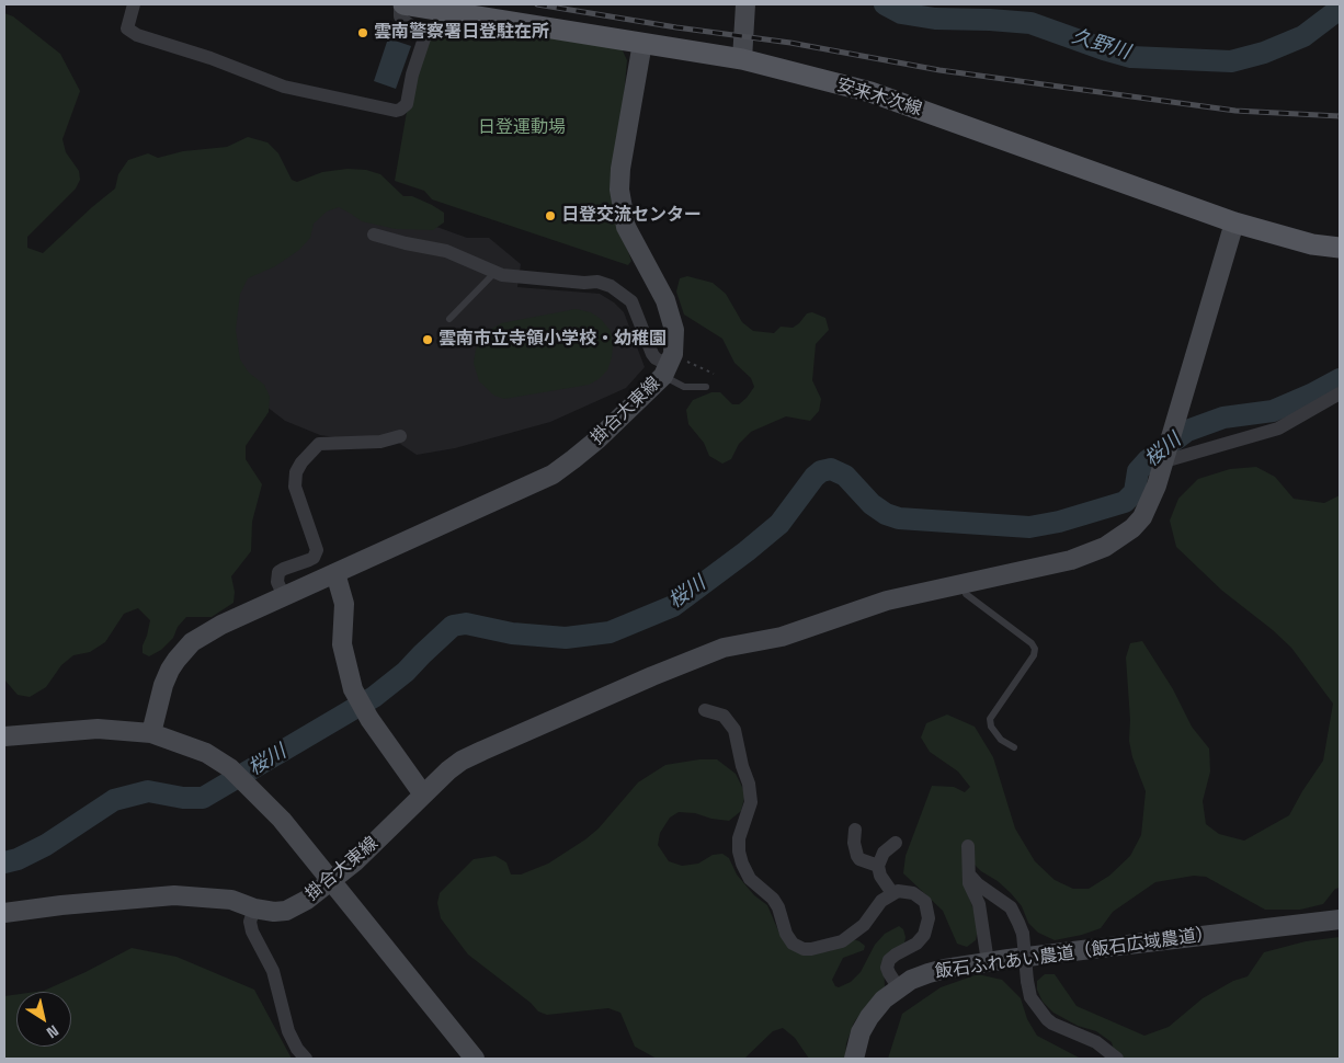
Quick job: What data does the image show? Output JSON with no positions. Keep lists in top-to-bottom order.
{
  "streets": {
    "main road": ["安来木次線"],
    "street": ["掛合大東線", "飯石ふれあい農道（飯石広域農道）"]
  },
  "crossings": [
    ["安来木次線", "掛合大東線"]
  ],
  "water": ["久野川", "桜川"],
  "parks": ["日登運動場"],
  "places": ["雲南警察署日登駐在所", "日登交流センター", "雲南市立寺領小学校・幼稚園"],
  "north": "bottom right"
}
